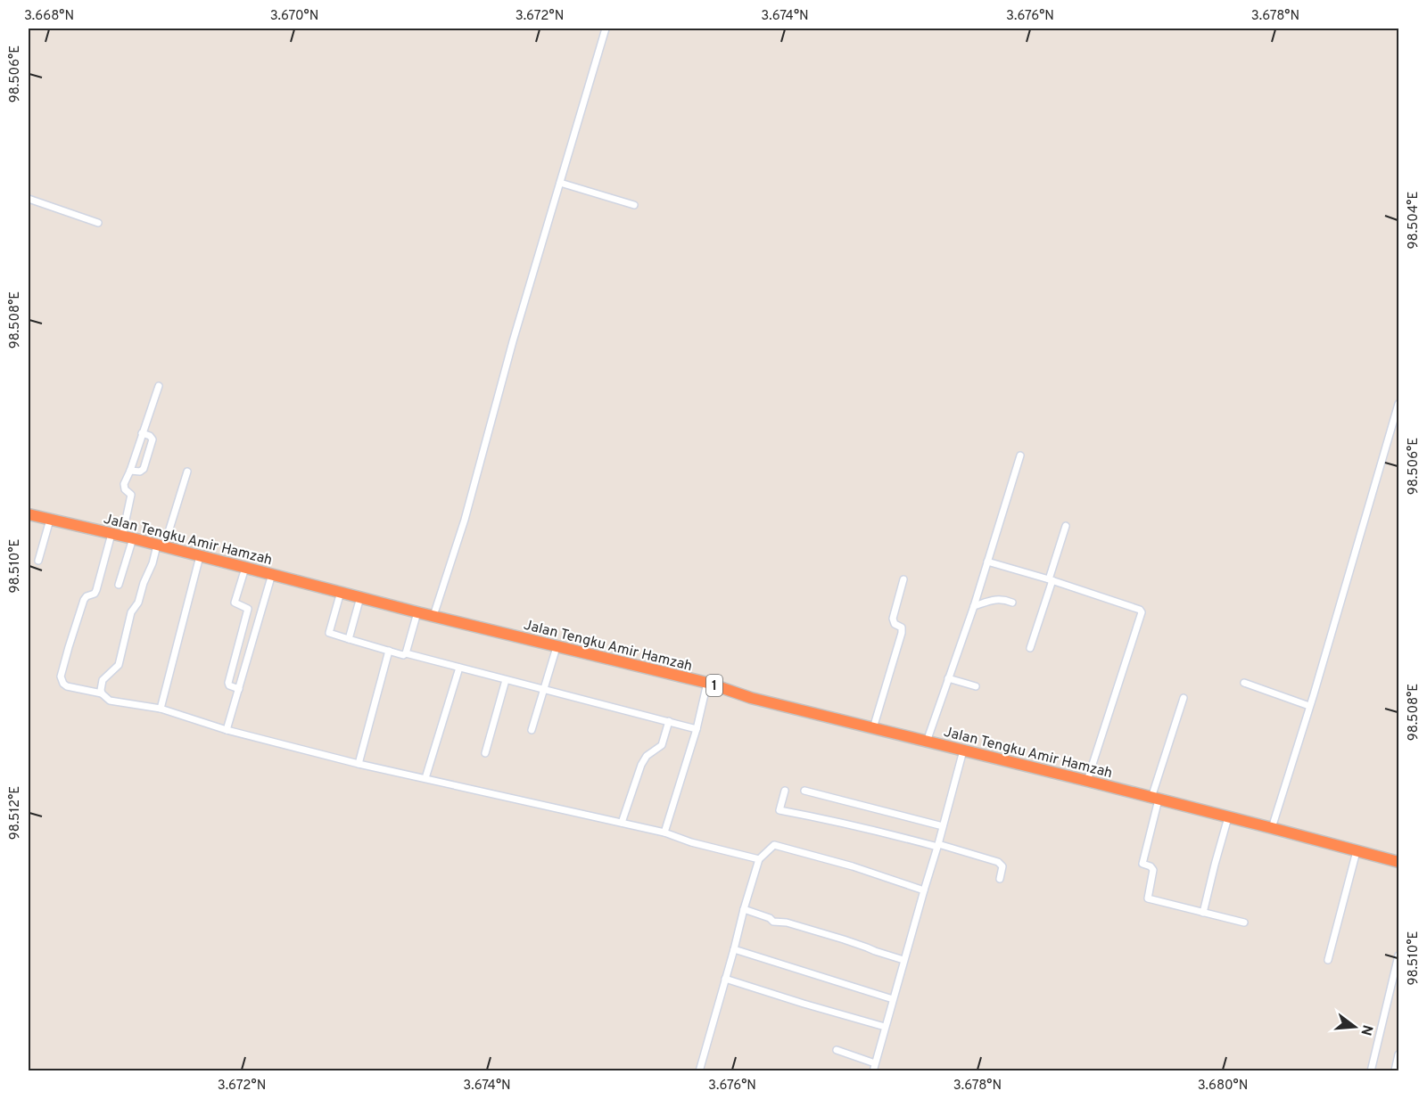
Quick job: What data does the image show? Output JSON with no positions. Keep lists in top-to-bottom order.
{
  "streets": {
    "highway": ["Jalan Tengku Amir Hamzah", "1"]
  },
  "north": "right",
  "coordinates": [
    "3.668°N",
    "3.670°N",
    "3.672°N",
    "3.674°N",
    "3.676°N",
    "3.678°N",
    "98.506°E",
    "98.504°E",
    "98.508°E",
    "98.510°E",
    "98.512°E",
    "3.680°N"
  ]
}
